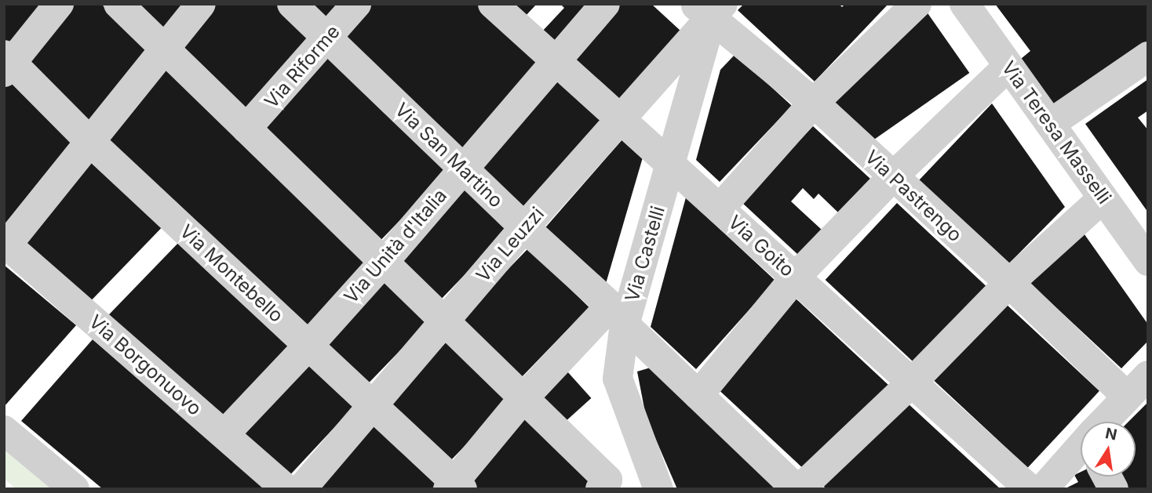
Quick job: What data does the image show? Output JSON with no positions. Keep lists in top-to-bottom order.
{
  "streets": {
    "street": [
      "Via Riforme",
      "Via Teresa Masselli",
      "Via San Martino",
      "Via Pastrengo",
      "Via Leuzzi",
      "Via Unità d'Italia",
      "Via Goito",
      "Via Castelli",
      "Via Montebello",
      "Via Borgonuovo"
    ]
  },
  "crossings": [
    ["Via Riforme", "Via San Martino"],
    ["Via San Martino", "Via Leuzzi"],
    ["Via San Martino", "Via Unità d'Italia"],
    ["Via San Martino", "Via Castelli"],
    ["Via Pastrengo", "Via Leuzzi"],
    ["Via Pastrengo", "Via Castelli"],
    ["Via Leuzzi", "Via Goito"],
    ["Via Leuzzi", "Via Castelli"],
    ["Via Leuzzi", "Via Montebello"],
    ["Via Unità d'Italia", "Via Goito"],
    ["Via Unità d'Italia", "Via Montebello"],
    ["Via Unità d'Italia", "Via Borgonuovo"],
    ["Via Goito", "Via Castelli"]
  ],
  "north": "top"
}
